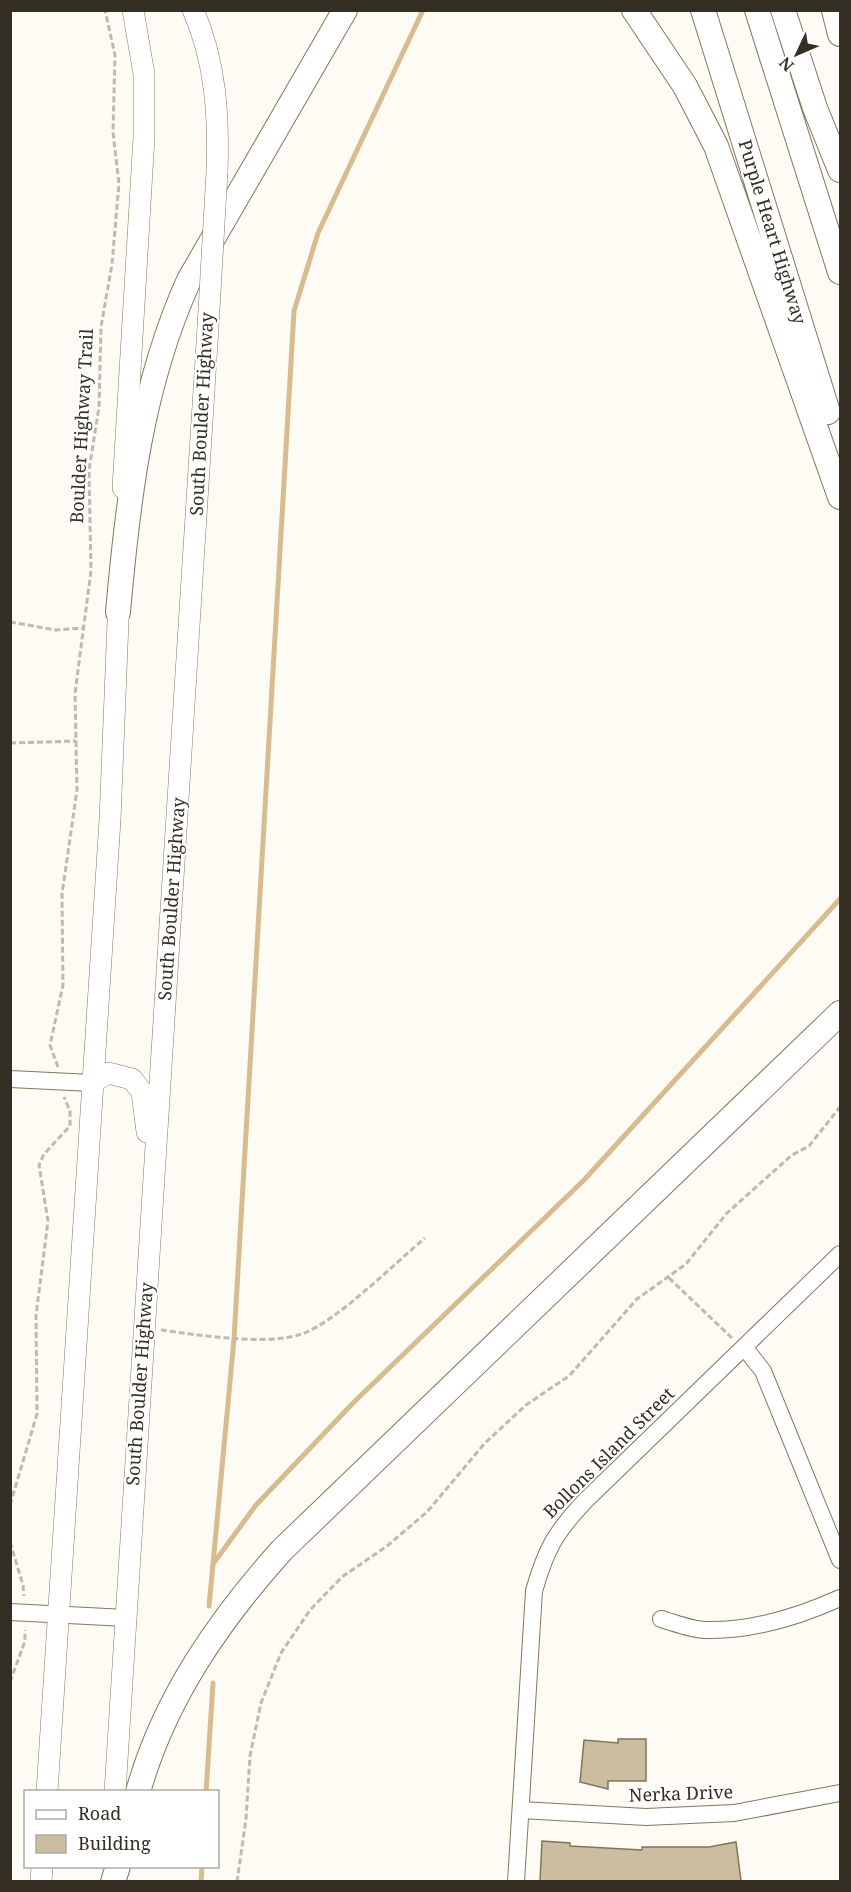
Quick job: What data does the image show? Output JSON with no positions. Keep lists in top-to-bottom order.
{
  "streets": {
    "highway": ["Purple Heart Highway"],
    "main road": ["South Boulder Highway"],
    "street": ["Bollons Island Street", "Nerka Drive"],
    "path": ["Boulder Highway Trail"]
  },
  "crossings": [
    ["Bollons Island Street", "Nerka Drive"]
  ],
  "legend": ["Road", "Building"],
  "north": "bottom left"
}
